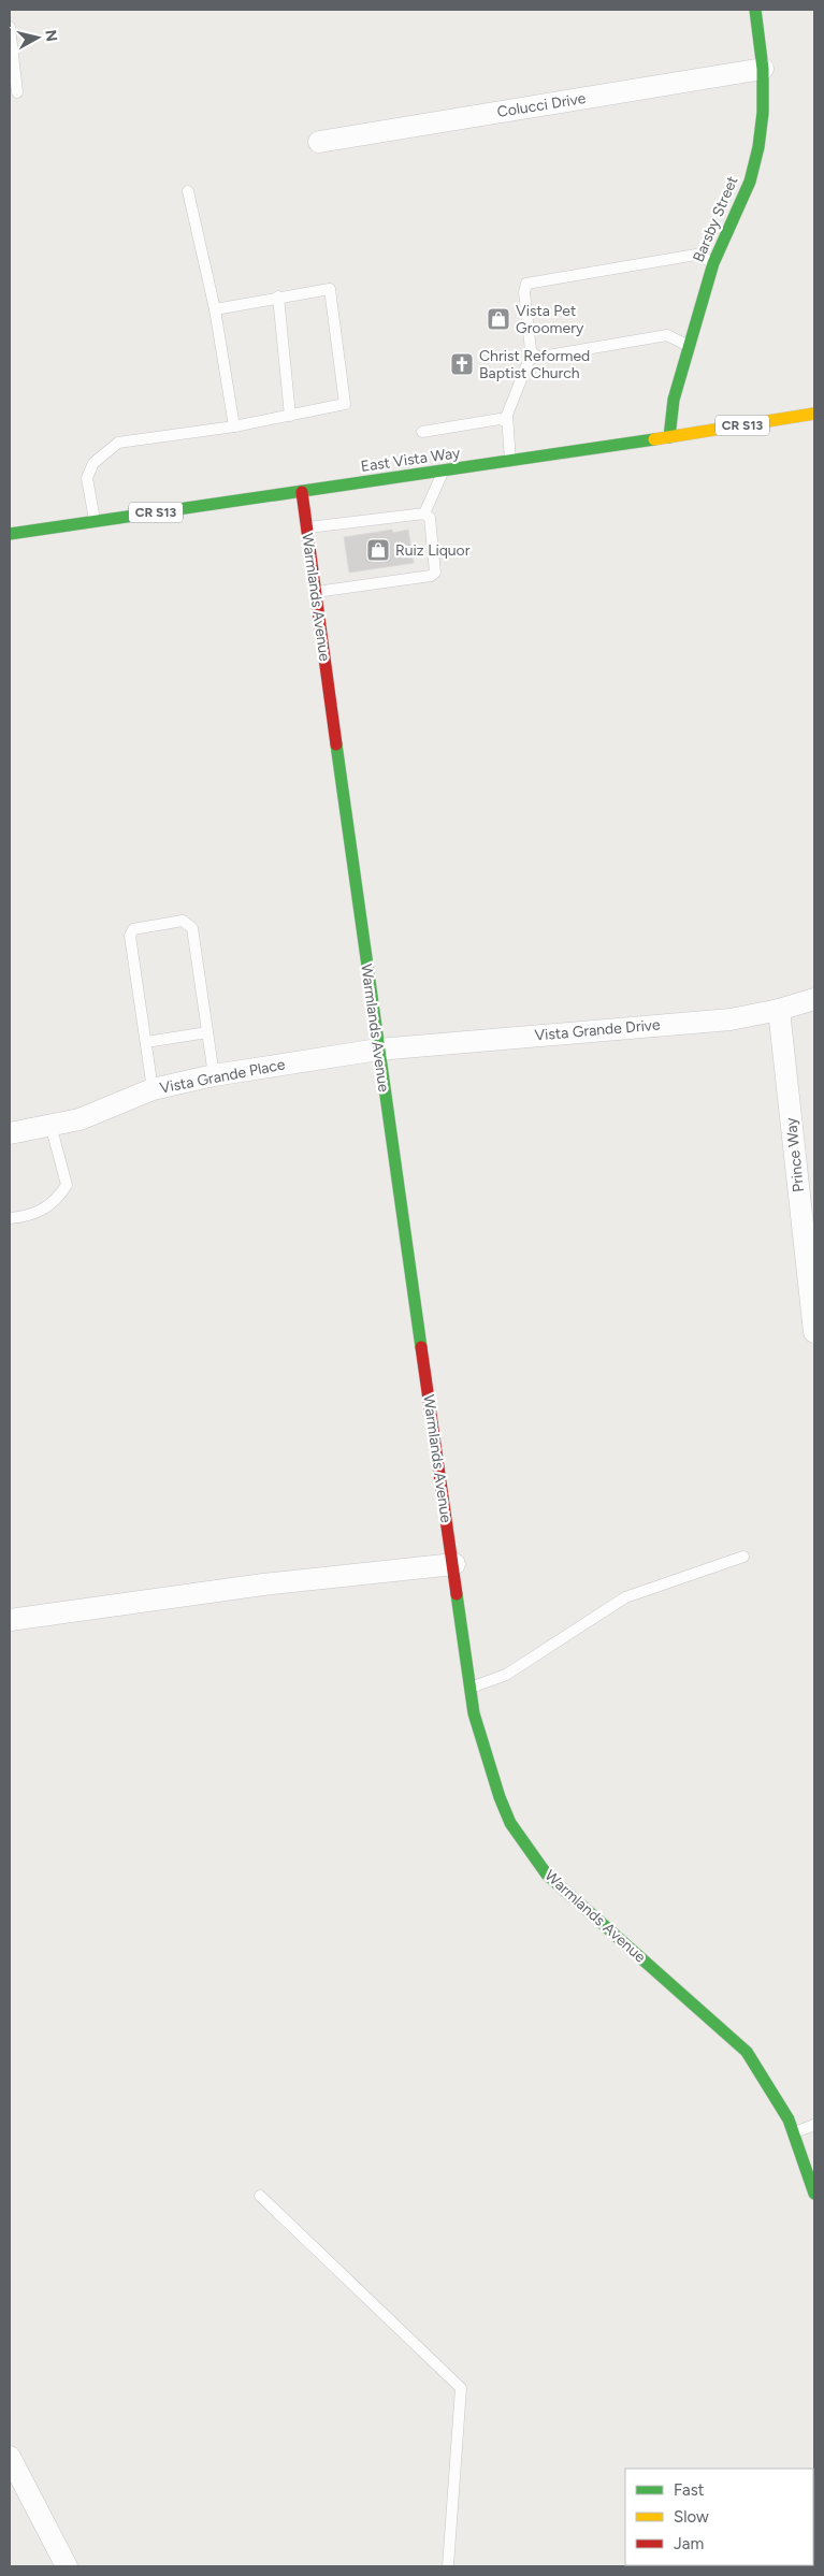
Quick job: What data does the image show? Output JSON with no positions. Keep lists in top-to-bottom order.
{
  "streets": {
    "street": [
      "Colucci Drive",
      "Barsby Street",
      "CR S13",
      "East Vista Way",
      "Warmlands Avenue",
      "Vista Grande Drive",
      "Vista Grande Place",
      "Prince Way"
    ]
  },
  "crossings": [
    ["Colucci Drive", "Barsby Street"],
    ["Barsby Street", "East Vista Way"],
    ["East Vista Way", "Warmlands Avenue"],
    ["Warmlands Avenue", "Vista Grande Drive"],
    ["Warmlands Avenue", "Vista Grande Place"],
    ["Vista Grande Drive", "Vista Grande Place"],
    ["Vista Grande Drive", "Prince Way"]
  ],
  "places": {
    "shop": ["Vista Pet Groomery", "Ruiz Liquor"],
    "church": ["Christ Reformed Baptist Church"]
  },
  "legend": ["Fast", "Slow", "Jam"],
  "north": "right"
}
